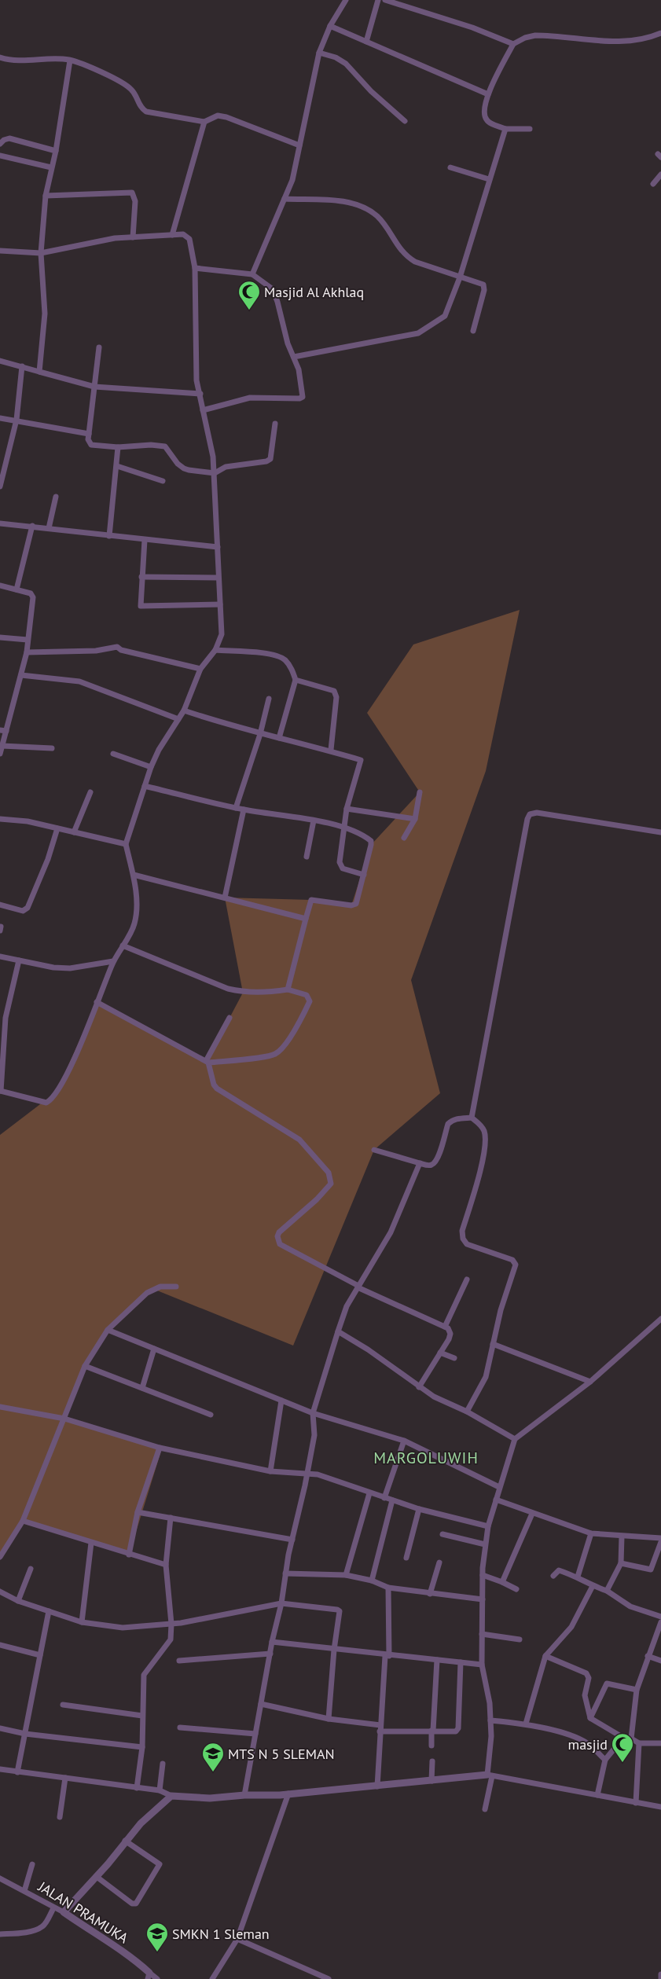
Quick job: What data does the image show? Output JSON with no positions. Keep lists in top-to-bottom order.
{
  "streets": {
    "street": ["JALAN PRAMUKA"]
  },
  "districts": ["MARGOLUWIH"],
  "places": {
    "mosque": ["Masjid Al Akhlaq", "masjid"],
    "school or university": ["MTS N 5 SLEMAN", "SMKN 1 Sleman"]
  }
}
